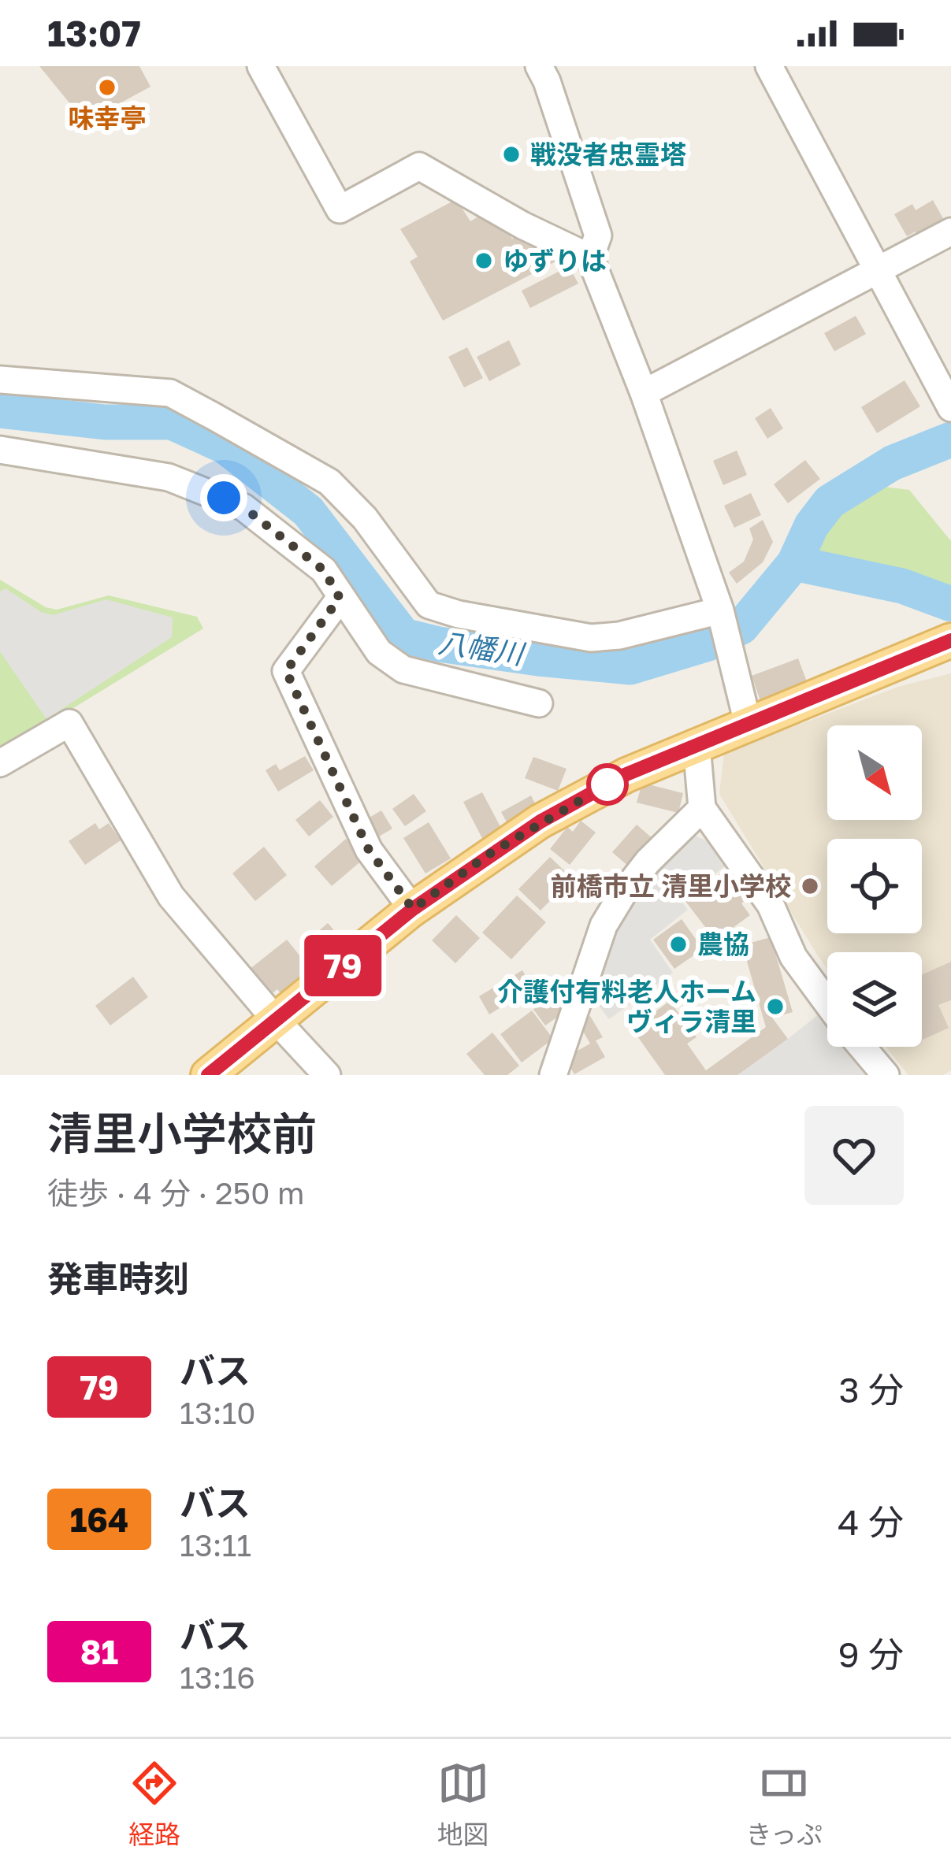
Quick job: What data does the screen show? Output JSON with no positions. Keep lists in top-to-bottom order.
{
  "water": ["八幡川"],
  "places": [
    "味幸亭",
    "戦没者忠霊塔",
    "ゆずりは",
    "前橋市立 清里小学校",
    "農協",
    "介護付有料老人ホーム ヴィラ清里"
  ],
  "lines": ["bus line 79"],
  "north": "bottom right",
  "page": {
    "status": "13:07",
    "on_map": "79",
    "heading": [
      ["清里小学校前", "徒歩 · 4 分 · 250 m"],
      "発車時刻"
    ],
    "list": [
      {
        "mark": "79",
        "name": "バス",
        "note": "13:10",
        "value": "3 分"
      },
      {
        "mark": "164",
        "name": "バス",
        "note": "13:11",
        "value": "4 分"
      },
      {
        "mark": "81",
        "name": "バス",
        "note": "13:16",
        "value": "9 分"
      }
    ],
    "tabs": ["経路", "地図", "きっぷ"]
  }
}
